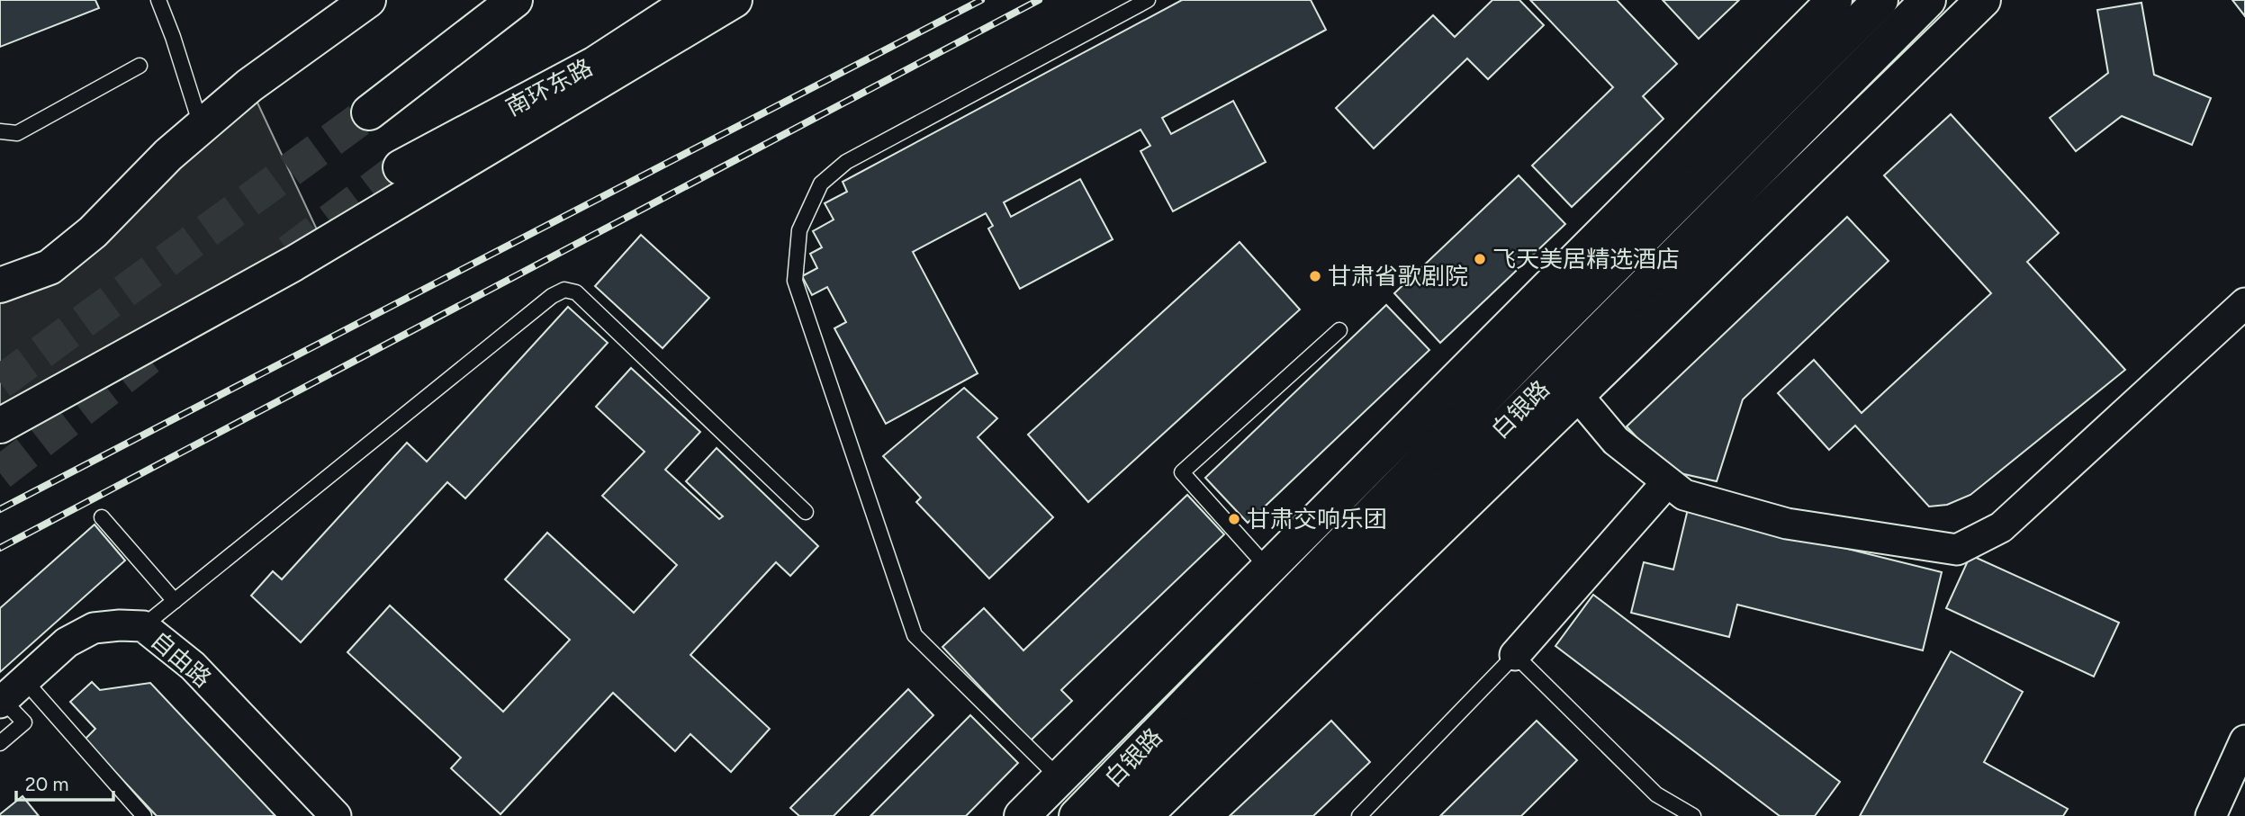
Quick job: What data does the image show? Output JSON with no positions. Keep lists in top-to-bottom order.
{
  "streets": {
    "main road": ["南环东路", "白银路"],
    "street": ["自由路"]
  },
  "places": ["飞天美居精选酒店", "甘肃省歌剧院", "甘肃交响乐团"],
  "scale_bar": "20 m"
}
